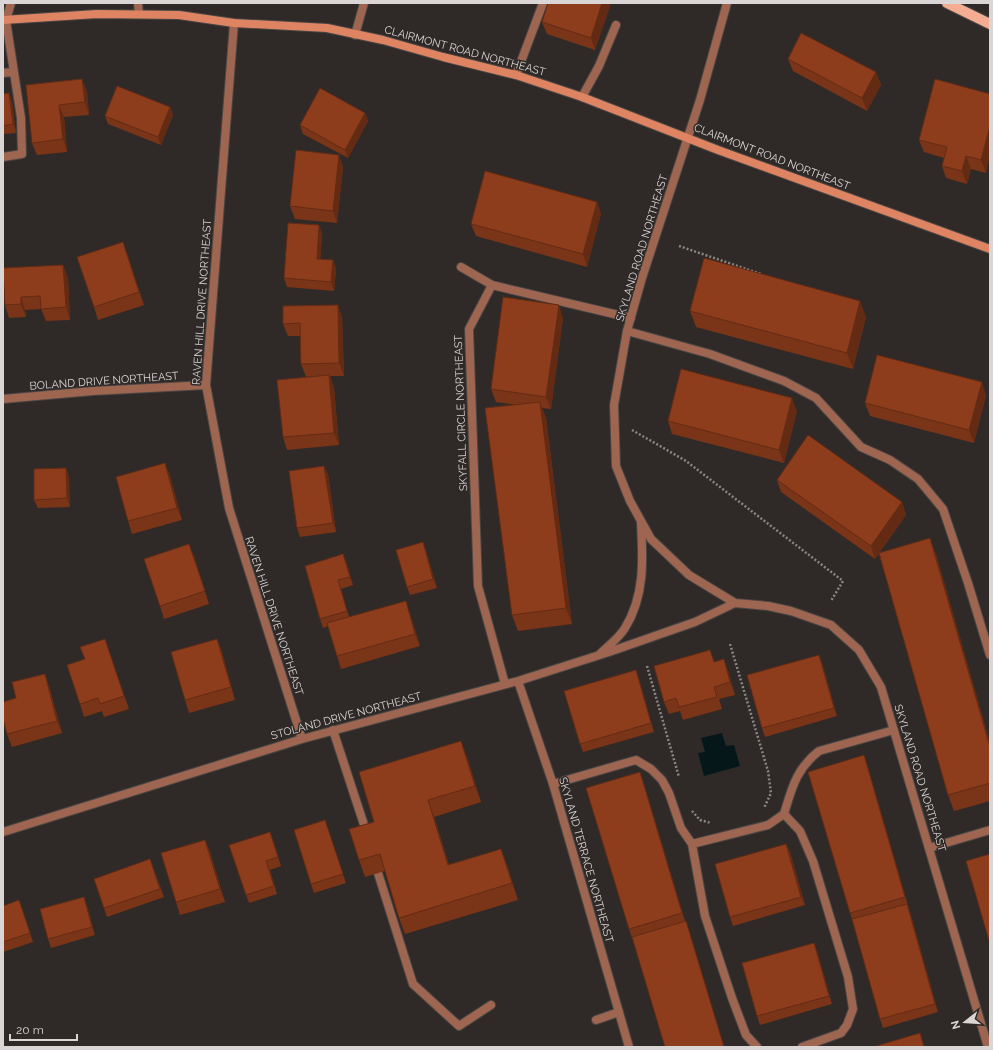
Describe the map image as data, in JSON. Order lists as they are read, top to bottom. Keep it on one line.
{"streets":{"main road":["CLAIRMONT ROAD NORTHEAST"],"street":["SKYLAND ROAD NORTHEAST","RAVEN HILL DRIVE NORTHEAST","BOLAND DRIVE NORTHEAST","SKYFALL CIRCLE NORTHEAST","STOLAND DRIVE NORTHEAST","SKYLAND TERRACE NORTHEAST"]},"crossings":[["CLAIRMONT ROAD NORTHEAST","SKYLAND ROAD NORTHEAST"],["CLAIRMONT ROAD NORTHEAST","RAVEN HILL DRIVE NORTHEAST"],["SKYLAND ROAD NORTHEAST","STOLAND DRIVE NORTHEAST"],["RAVEN HILL DRIVE NORTHEAST","BOLAND DRIVE NORTHEAST"],["RAVEN HILL DRIVE NORTHEAST","STOLAND DRIVE NORTHEAST"],["SKYFALL CIRCLE NORTHEAST","STOLAND DRIVE NORTHEAST"],["STOLAND DRIVE NORTHEAST","SKYLAND TERRACE NORTHEAST"]],"scale_bar":"20 m","north":"left"}
